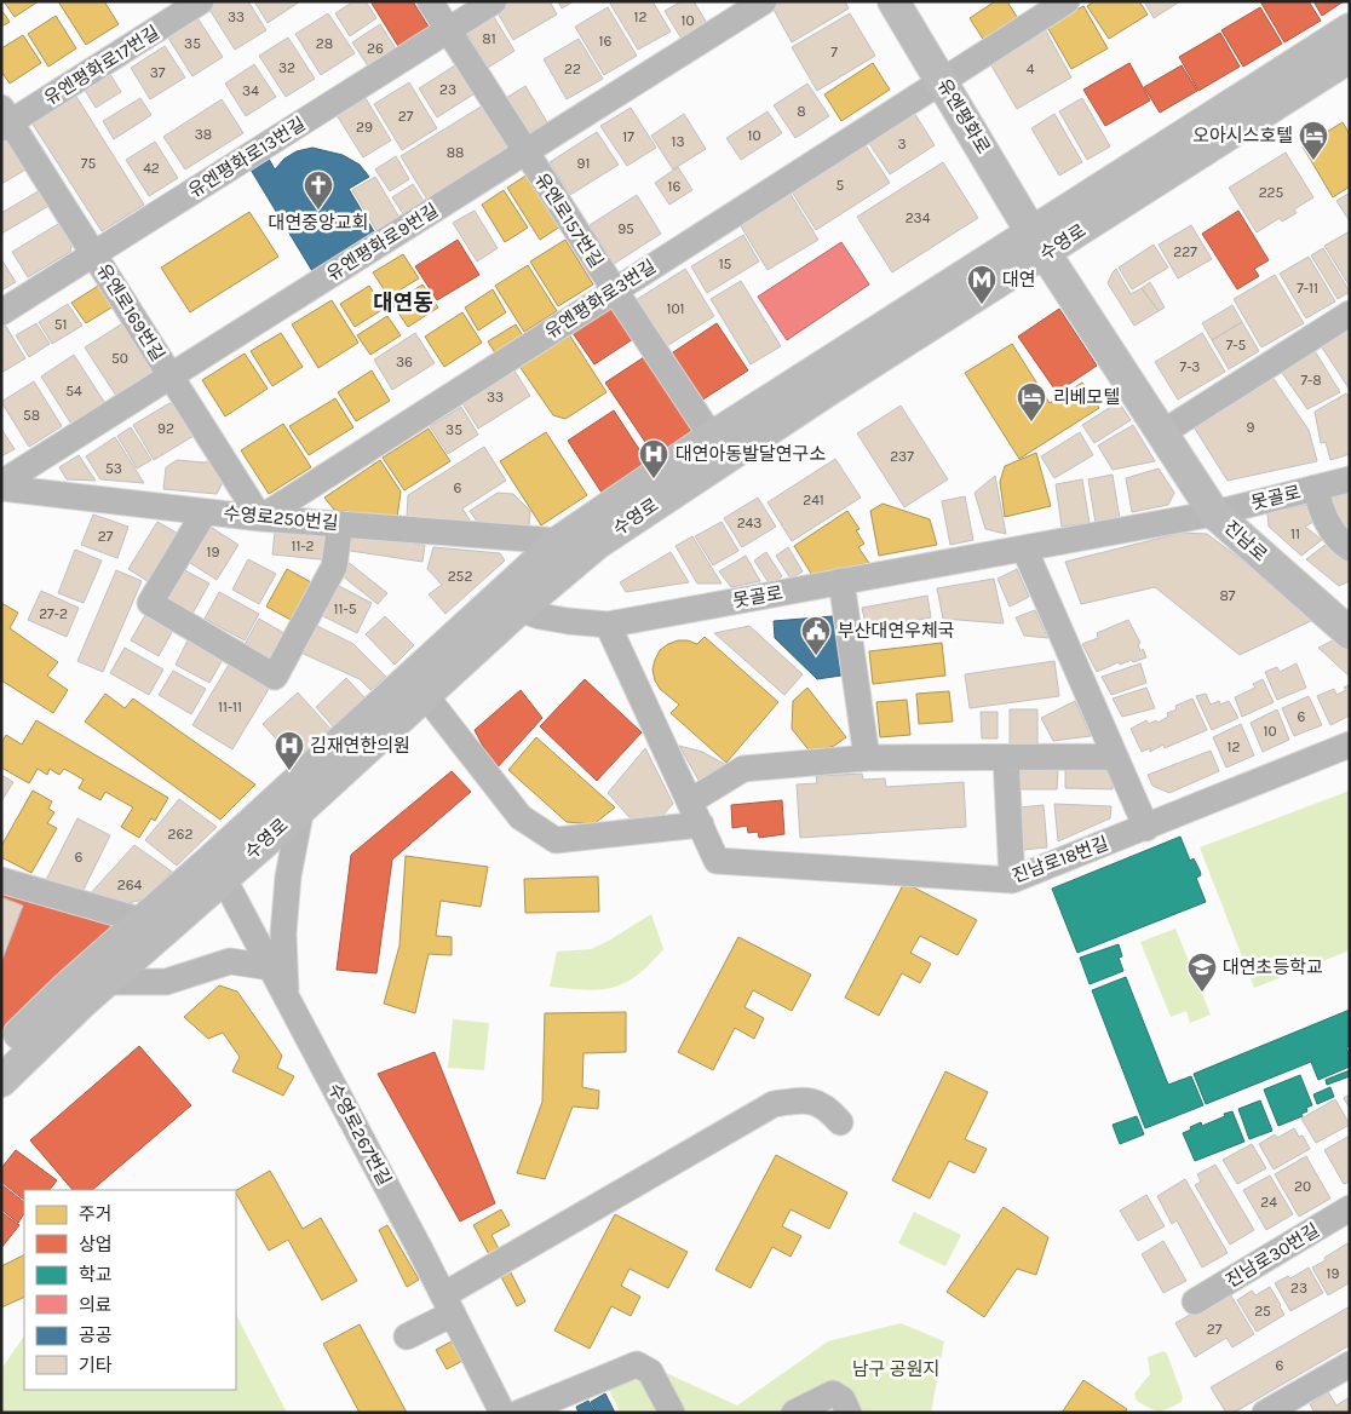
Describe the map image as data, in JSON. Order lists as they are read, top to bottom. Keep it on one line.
{"streets":{"main road":["유엔평화로","수영로","진남로"],"street":["유엔평화로17번길","유엔평화로13번길","유엔로157번길","유엔평화로9번길","유엔평화로3번길","유엔로169번길","못골로","수영로250번길","진남로18번길","수영로267번길","진남로30번길"]},"crossings":[["유엔평화로17번길","유엔로169번길"],["유엔평화로","수영로"],["유엔평화로","유엔평화로3번길"],["유엔평화로","진남로"],["유엔평화로13번길","유엔로157번길"],["유엔평화로13번길","유엔로169번길"],["유엔로157번길","유엔평화로9번길"],["유엔로157번길","수영로"],["유엔로157번길","유엔평화로3번길"],["유엔평화로9번길","유엔로169번길"],["수영로","못골로"],["수영로","수영로250번길"],["수영로","진남로"],["수영로","수영로267번길"],["유엔평화로3번길","유엔로169번길"],["유엔평화로3번길","수영로250번길"],["유엔로169번길","수영로250번길"],["못골로","진남로"]],"districts":["대연동"],"parks":["남구 공원지"],"places":{"hotel":["오아시스호텔","리베모텔"],"church":["대연중앙교회"],"metro station":["대연"],"hospital":["대연아동발달연구소","김재연한의원"],"public building":["부산대연우체국"],"school or university":["대연초등학교"]},"house_numbers":["33","12","10","81","16","35","28","26","7","32","22","4","37","23","34","8","27","29","38","10","17","13","3","88","75","91","42","5","16","225","234","95","227","15","7-11","101","51","7-5","50","36","7-3","7-8","54","33","58","9","92","35","237","53","6","241","243","11","27","11-2","19","252","87","11-5","27-2","11-11","6","10","12","262","6","264","20","24","19","23","25","27","6"],"legend":["주거","상업","학교","의료","공공","기타"]}
